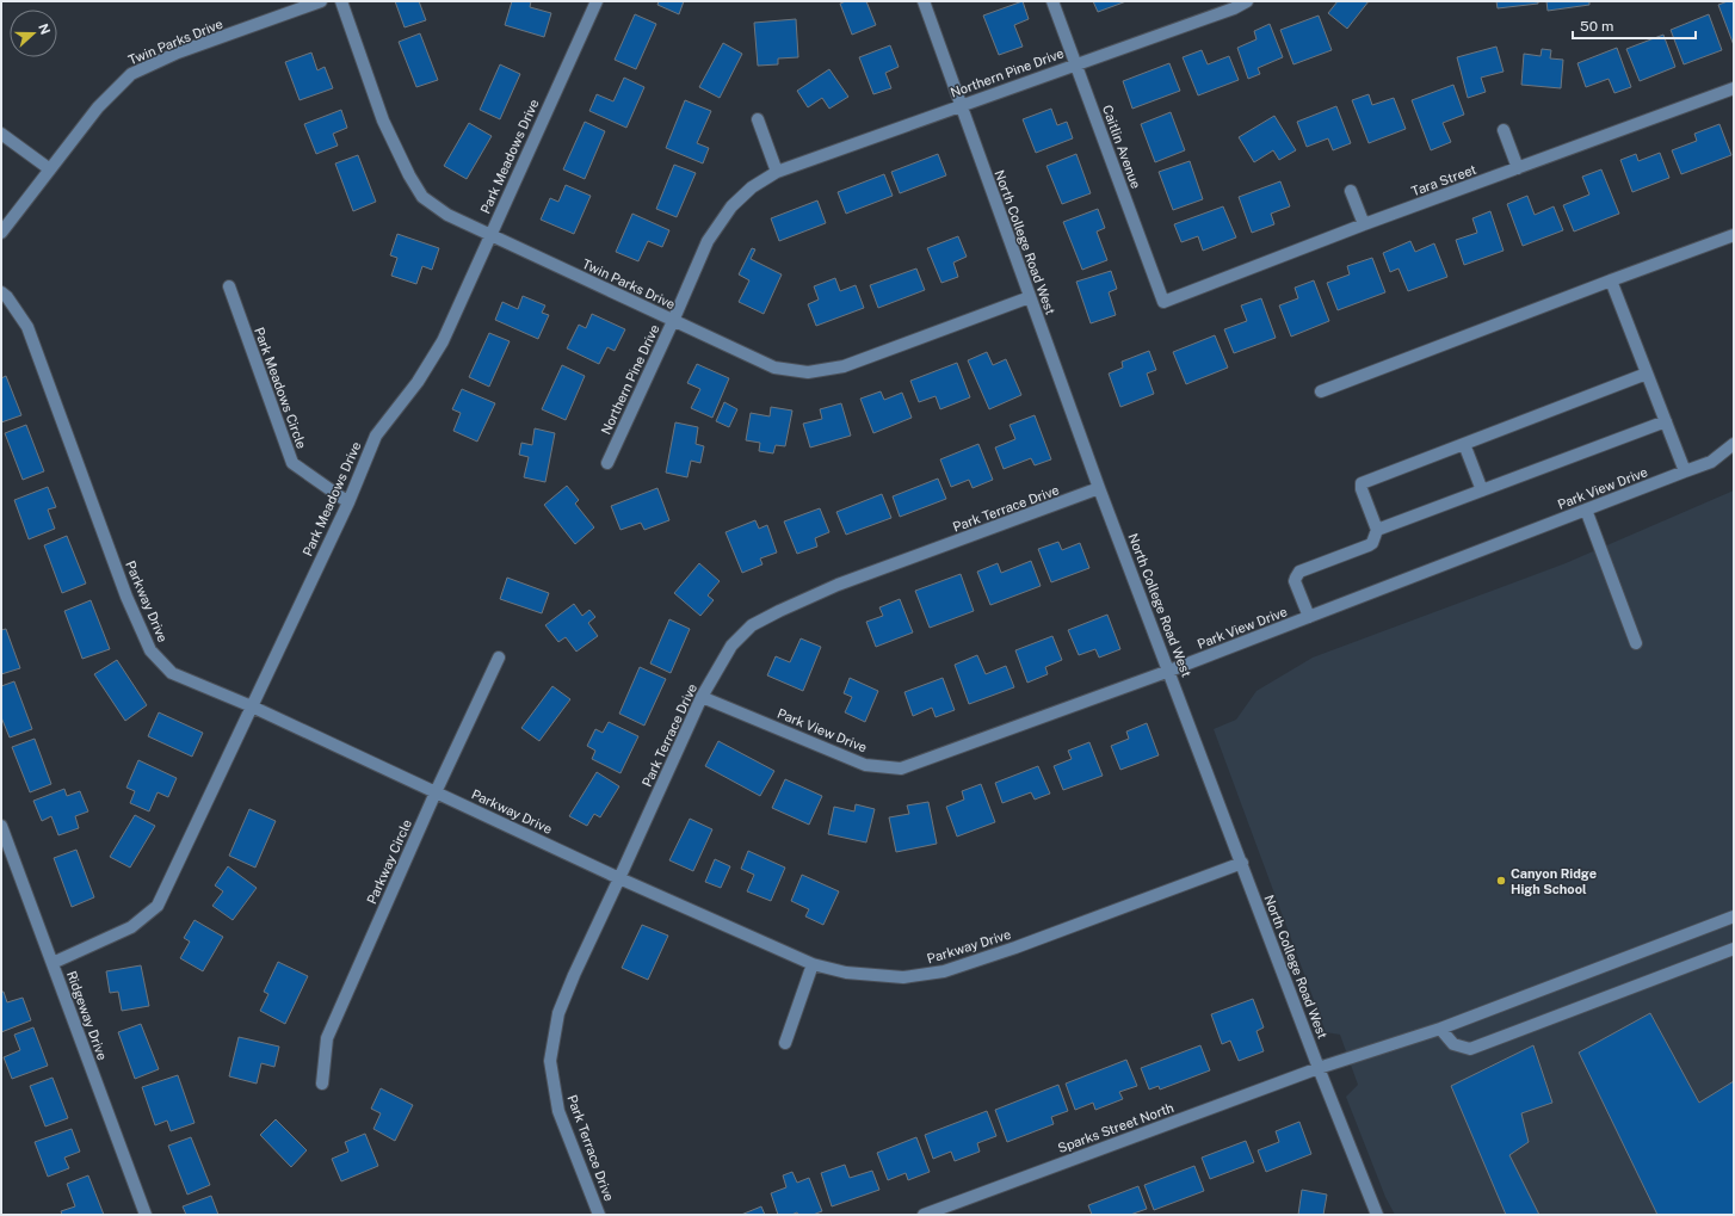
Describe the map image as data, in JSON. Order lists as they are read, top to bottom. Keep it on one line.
{"streets":{"street":["Twin Parks Drive","Northern Pine Drive","Caitlin Avenue","Park Meadows Drive","Tara Street","North College Road West","Park Meadows Circle","Park View Drive","Park Terrace Drive","Parkway Drive","Parkway Circle","Ridgeway Drive","Sparks Street North"]},"crossings":[["Twin Parks Drive","Northern Pine Drive"],["Twin Parks Drive","Park Meadows Drive"],["Twin Parks Drive","North College Road West"],["Northern Pine Drive","Caitlin Avenue"],["Northern Pine Drive","North College Road West"],["Caitlin Avenue","Tara Street"],["Park Meadows Drive","Park Meadows Circle"],["Park Meadows Drive","Parkway Drive"],["Park Meadows Drive","Ridgeway Drive"],["North College Road West","Park View Drive"],["North College Road West","Park Terrace Drive"],["North College Road West","Parkway Drive"],["North College Road West","Sparks Street North"],["Park View Drive","Park Terrace Drive"],["Park Terrace Drive","Parkway Drive"],["Parkway Drive","Parkway Circle"]],"places":["Canyon Ridge High School"],"scale_bar":"50 m","north":"right"}
